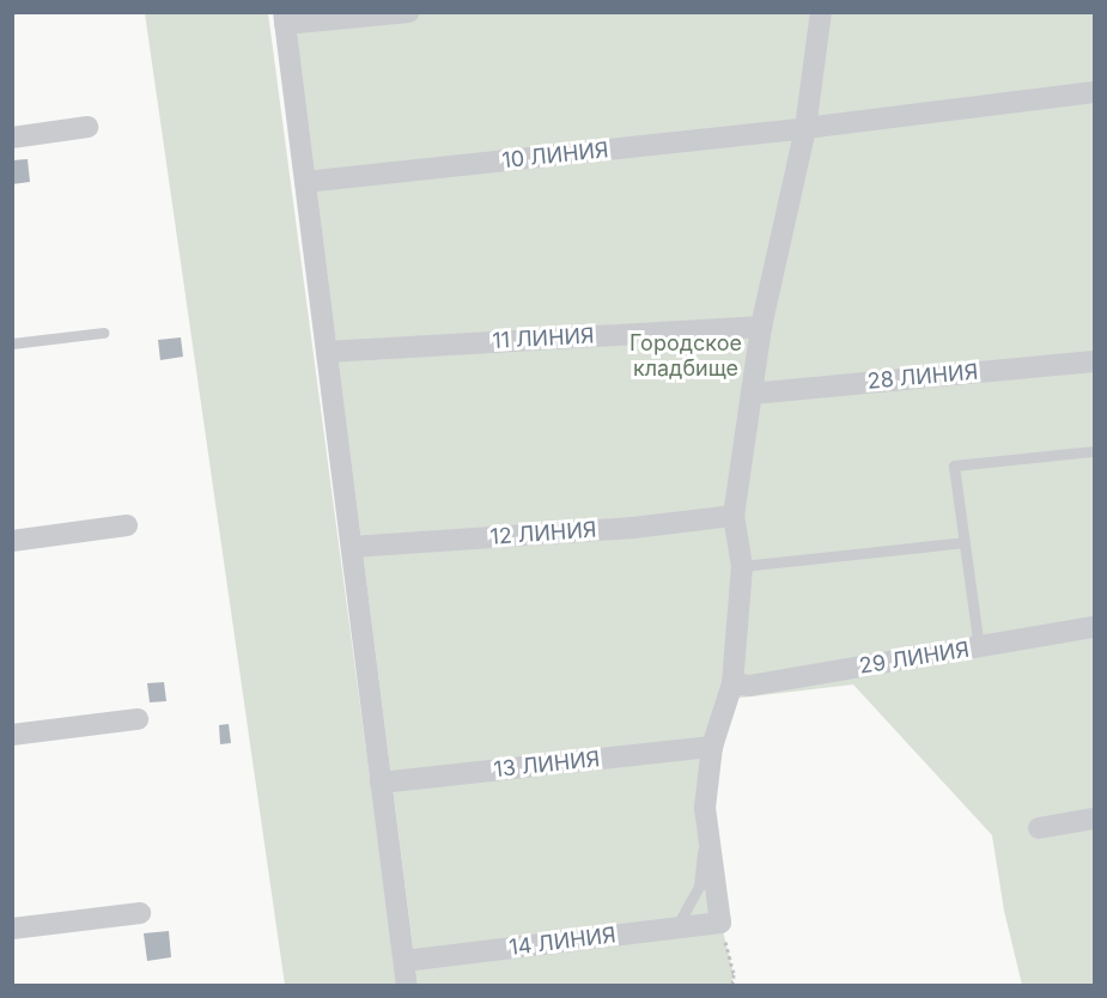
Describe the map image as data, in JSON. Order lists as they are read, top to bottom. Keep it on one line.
{"streets":{"street":["10 ЛИНИЯ","11 ЛИНИЯ","28 ЛИНИЯ","12 ЛИНИЯ","29 ЛИНИЯ","13 ЛИНИЯ","14 ЛИНИЯ"]},"parks":["Городское кладбище"]}
